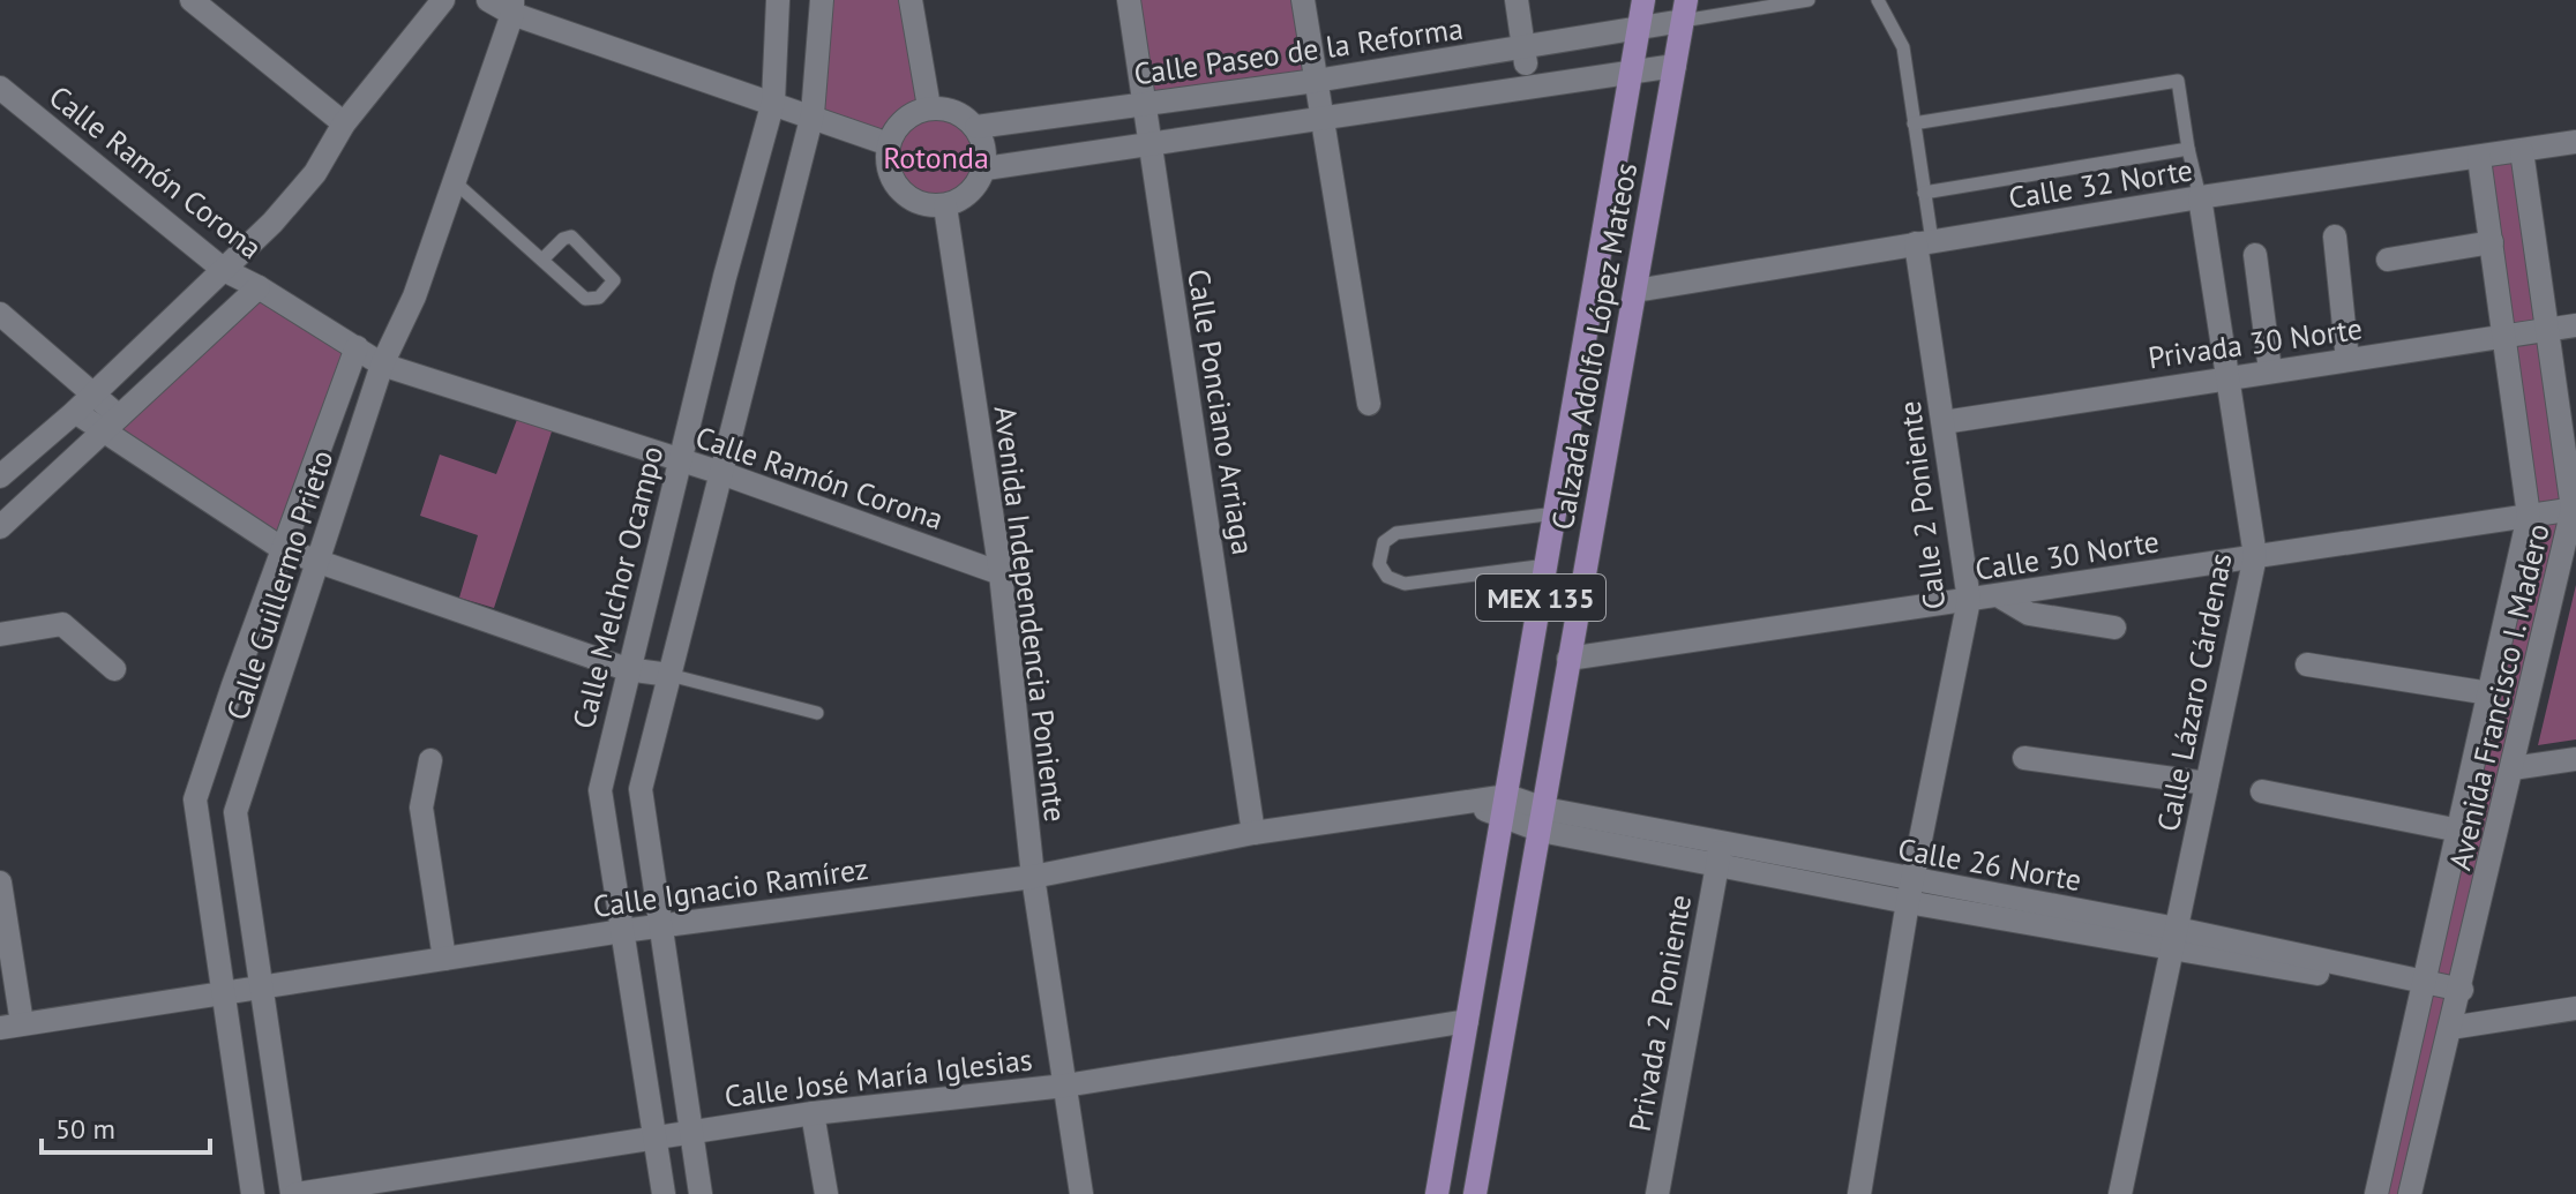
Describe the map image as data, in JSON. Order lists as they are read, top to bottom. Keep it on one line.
{"streets":{"main road":["Calzada Adolfo López Mateos","MEX 135"],"street":["Calle Paseo de la Reforma","Calle Ramón Corona","Calle 32 Norte","Privada 30 Norte","Calle Ponciano Arriaga","Calle 2 Poniente","Calle 30 Norte","Calle Guillermo Prieto","Calle Melchor Ocampo","Avenida Independencia Poniente","Calle Lázaro Cárdenas","Avenida Francisco I. Madero","Calle 26 Norte","Calle Ignacio Ramírez","Privada 2 Poniente","Calle José María Iglesias"]},"crossings":[["Calle Paseo de la Reforma","Calzada Adolfo López Mateos"],["Calle Paseo de la Reforma","Calle Ponciano Arriaga"],["Calle Paseo de la Reforma","Avenida Independencia Poniente"],["Calle Ramón Corona","Calle Guillermo Prieto"],["Calle Ramón Corona","Calle Melchor Ocampo"],["Calle Ramón Corona","Avenida Independencia Poniente"],["Calle 32 Norte","Calzada Adolfo López Mateos"],["Calle 32 Norte","Calle 2 Poniente"],["Calle 32 Norte","Calle Lázaro Cárdenas"],["Calle 32 Norte","Avenida Francisco I. Madero"],["Privada 30 Norte","Calle 2 Poniente"],["Privada 30 Norte","Calle Lázaro Cárdenas"],["Privada 30 Norte","Avenida Francisco I. Madero"],["Calzada Adolfo López Mateos","Calle 30 Norte"],["Calzada Adolfo López Mateos","Calle 26 Norte"],["Calzada Adolfo López Mateos","Calle Ignacio Ramírez"],["Calzada Adolfo López Mateos","Calle José María Iglesias"],["Calle Ponciano Arriaga","Calle Ignacio Ramírez"],["Calle 2 Poniente","Calle 30 Norte"],["Calle 2 Poniente","Calle 26 Norte"],["Calle 30 Norte","Calle Lázaro Cárdenas"],["Calle 30 Norte","Avenida Francisco I. Madero"],["Calle Guillermo Prieto","Calle Ignacio Ramírez"],["Calle Guillermo Prieto","Calle José María Iglesias"],["Calle Melchor Ocampo","Calle Ignacio Ramírez"],["Calle Melchor Ocampo","Calle José María Iglesias"],["Avenida Independencia Poniente","Calle Ignacio Ramírez"],["Avenida Independencia Poniente","Calle José María Iglesias"],["Calle Lázaro Cárdenas","Calle 26 Norte"],["Avenida Francisco I. Madero","Calle 26 Norte"],["Calle 26 Norte","Calle Ignacio Ramírez"],["Calle 26 Norte","Privada 2 Poniente"]],"parks":["Rotonda"],"scale_bar":"50 m"}
